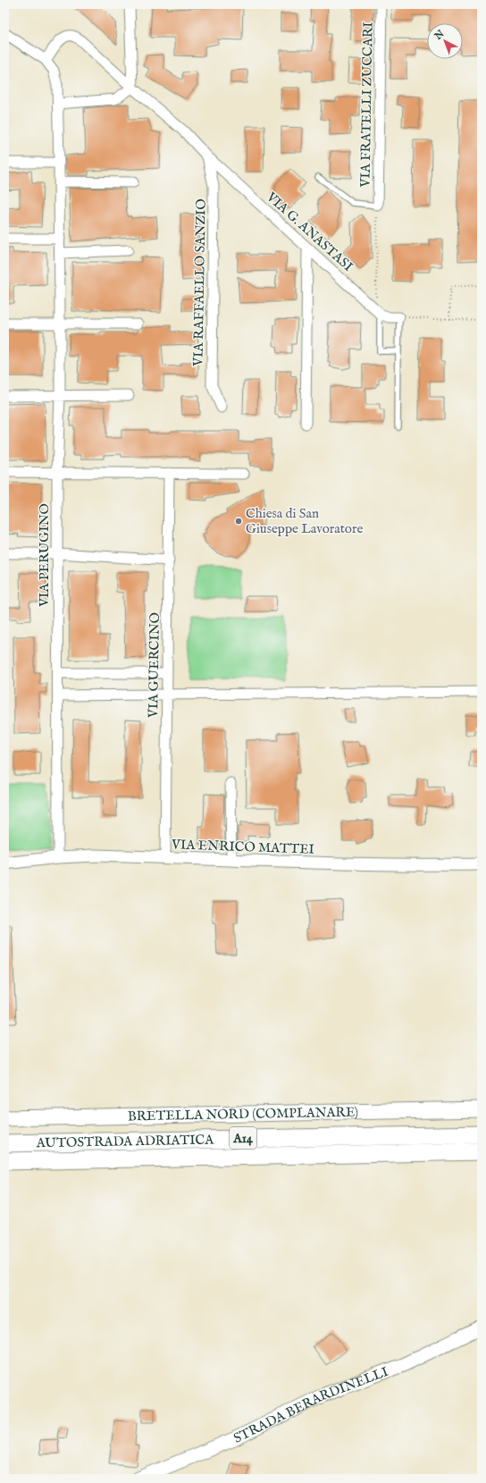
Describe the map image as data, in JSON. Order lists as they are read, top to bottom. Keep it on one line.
{"streets":{"highway":["A14","AUTOSTRADA ADRIATICA"],"main road":["BRETELLA NORD (COMPLANARE)","STRADA BERARDINELLI"],"street":["VIA FRATELLI ZUCCARI","VIA G. ANASTASI","VIA RAFFAELLO SANZIO","VIA PERUGINO","VIA GUERCINO","VIA ENRICO MATTEI"]},"crossings":[["VIA G. ANASTASI","VIA RAFFAELLO SANZIO"],["VIA G. ANASTASI","VIA PERUGINO"],["VIA PERUGINO","VIA ENRICO MATTEI"],["VIA GUERCINO","VIA ENRICO MATTEI"]],"places":["Chiesa di San Giuseppe Lavoratore"],"north":"top left"}
